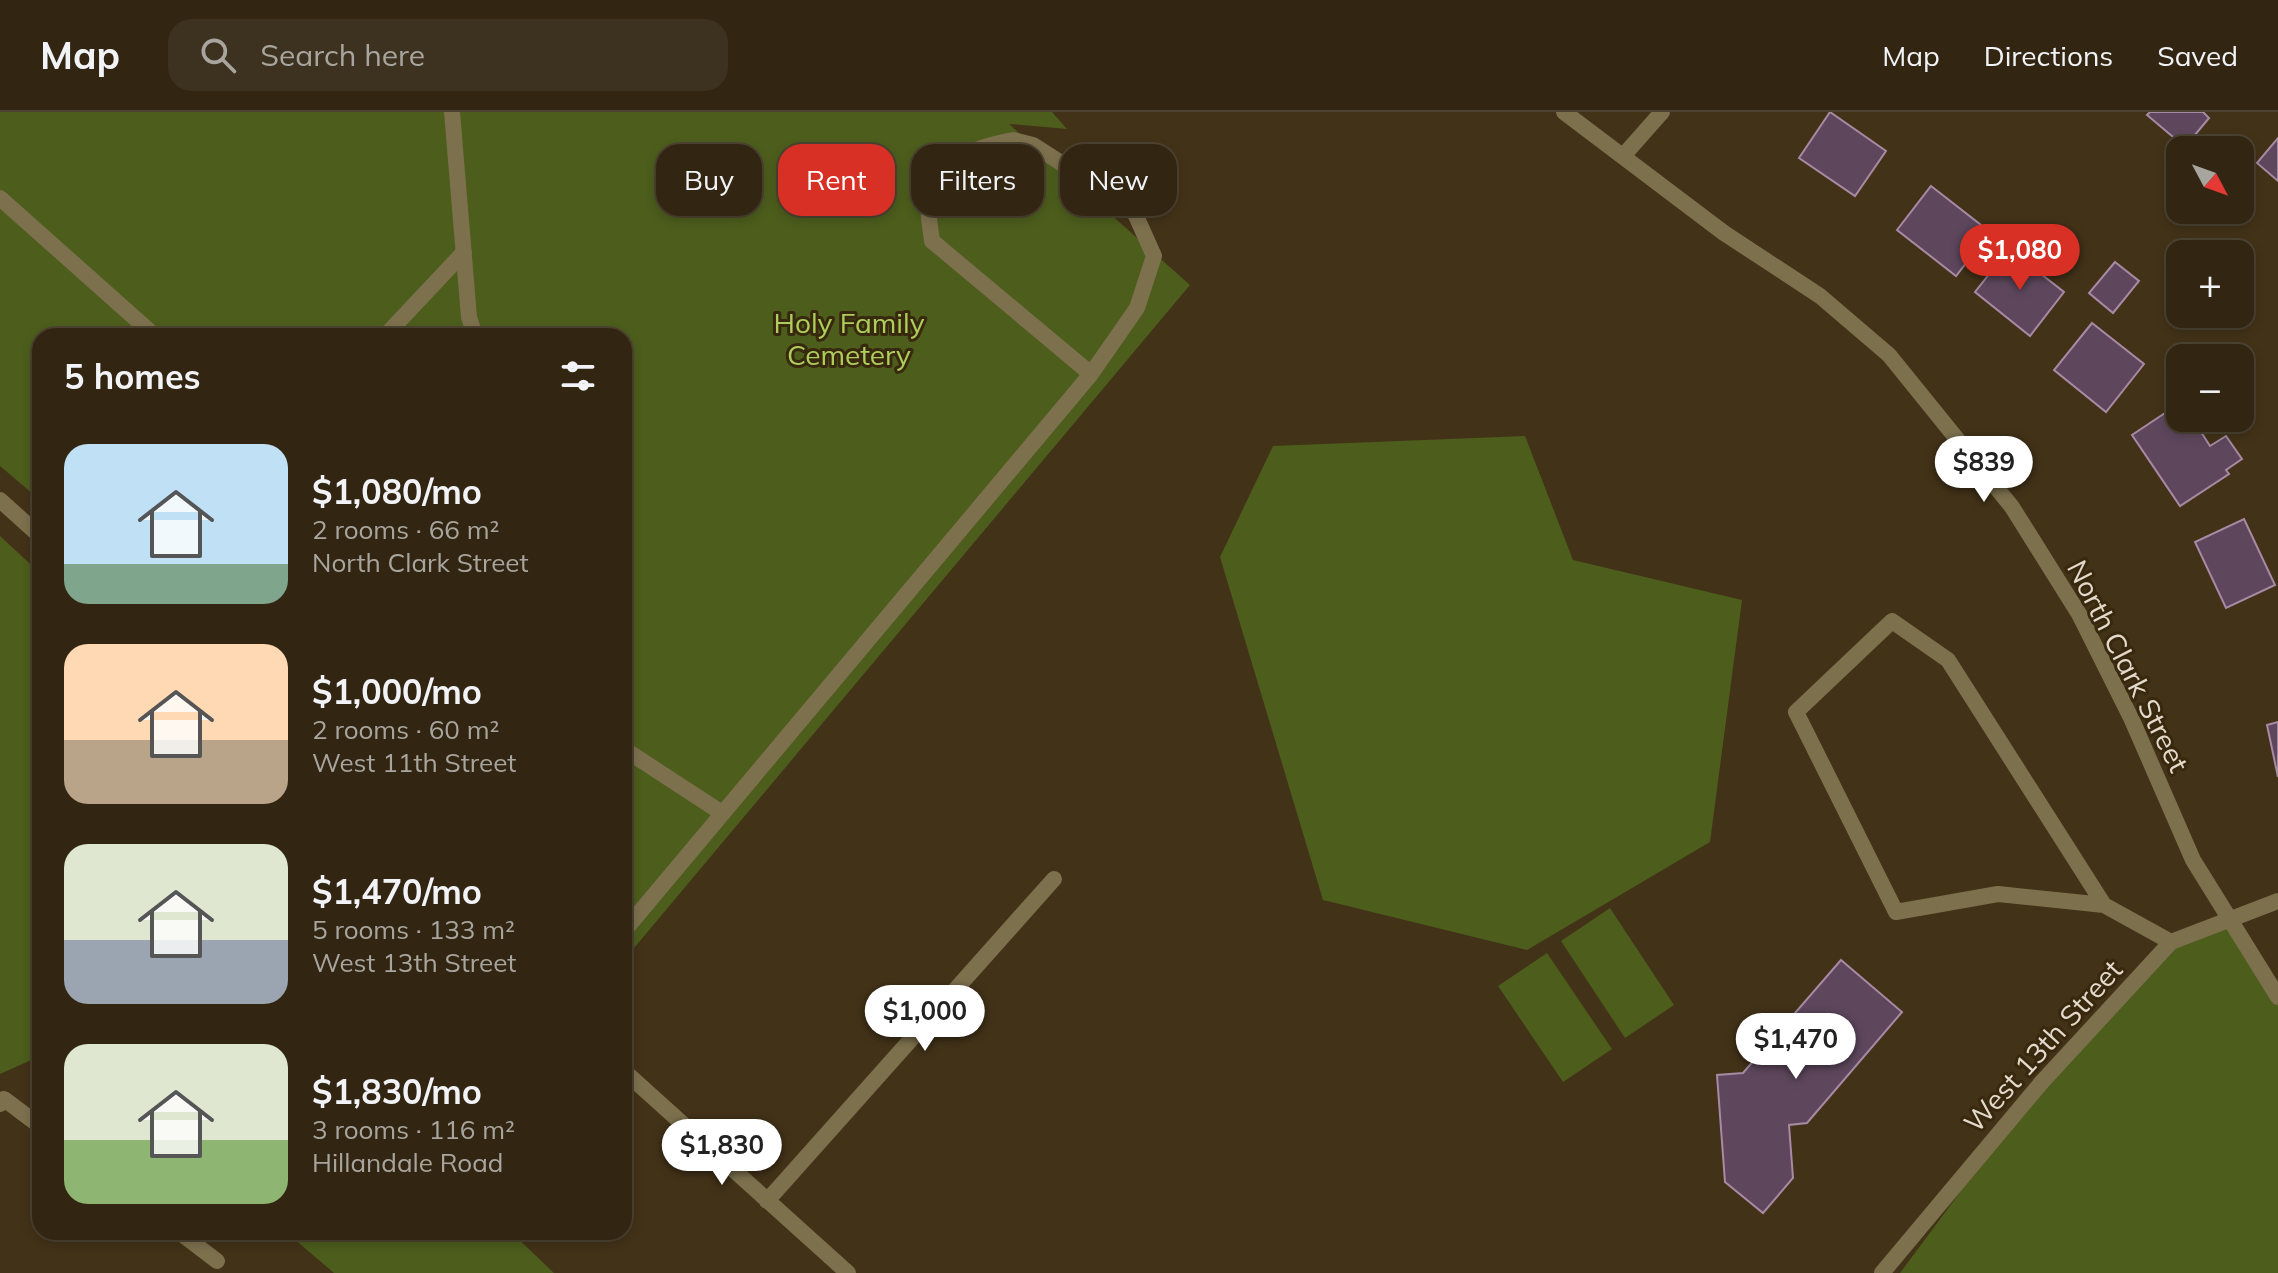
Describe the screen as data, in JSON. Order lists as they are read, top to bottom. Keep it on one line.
{"streets":{"street":["North Clark Street","West 13th Street"]},"crossings":[["North Clark Street","West 13th Street"]],"parks":["Holy Family Cemetery"],"north":"bottom right","page":{"header":"Map","search":"Search here","nav":["Map","Directions","Saved"],"map_buttons":["+","−"],"chip":["Buy","Rent","Filters","New"],"price":["$1,080","$839","$1,000","$1,470","$1,830"],"heading":"5 homes","list":[{"name":"$1,080/mo","note":"2 rooms · 66 m² · North Clark Street"},{"name":"$1,000/mo","note":"2 rooms · 60 m² · West 11th Street"},{"name":"$1,470/mo","note":"5 rooms · 133 m² · West 13th Street"},{"name":"$1,830/mo","note":"3 rooms · 116 m² · Hillandale Road"}]}}
